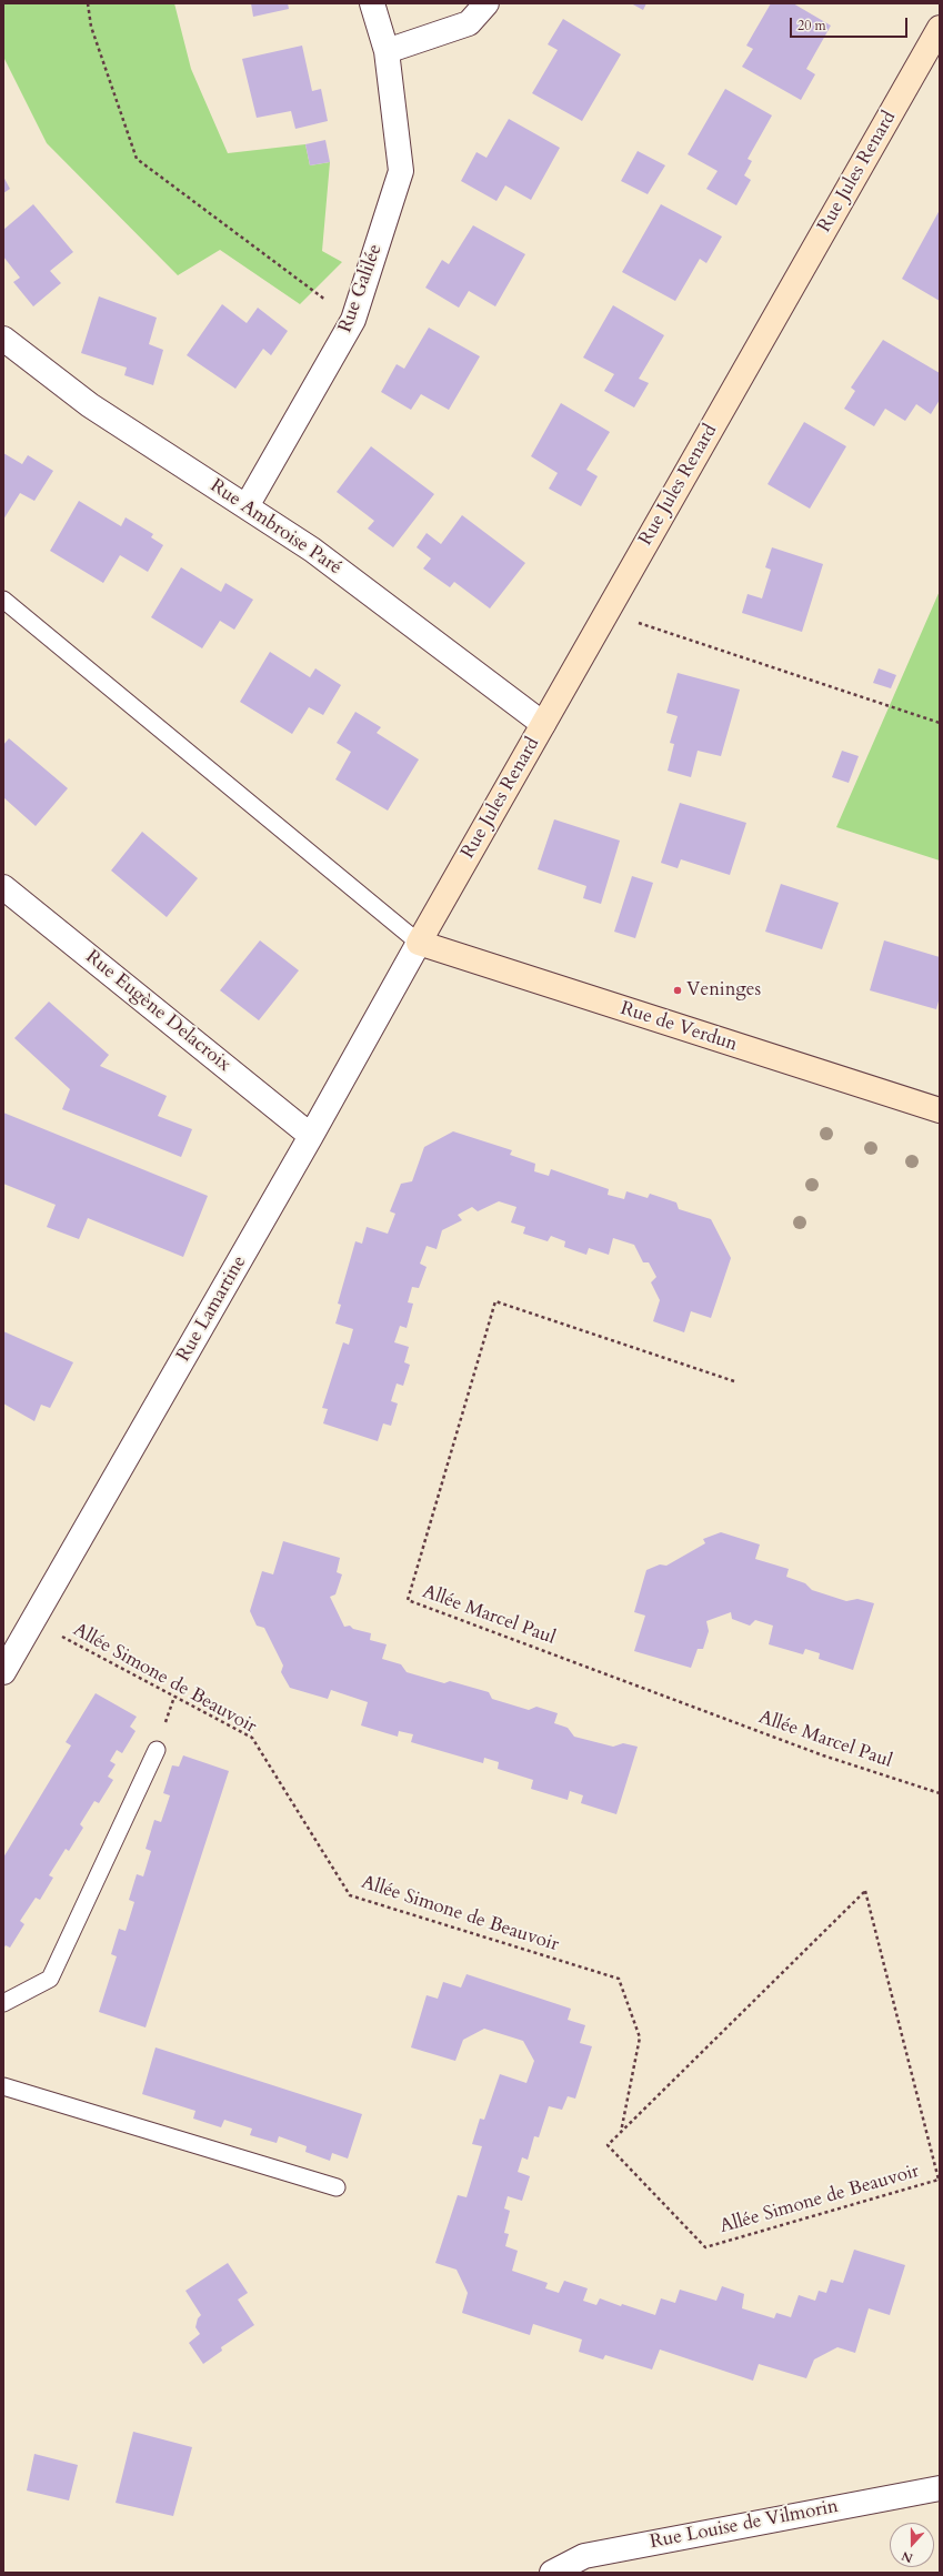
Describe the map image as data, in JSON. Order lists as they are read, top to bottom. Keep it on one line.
{"streets":{"street":["Rue Jules Renard","Rue Galilée","Rue Ambroise Paré","Rue Eugène Delacroix","Rue de Verdun","Rue Lamartine","Rue Louise de Vilmorin"],"path":["Allée Marcel Paul","Allée Simone de Beauvoir"]},"crossings":[["Rue Jules Renard","Rue Ambroise Paré"],["Rue Jules Renard","Rue de Verdun"],["Rue Jules Renard","Rue Lamartine"],["Rue Galilée","Rue Ambroise Paré"],["Rue Eugène Delacroix","Rue Lamartine"],["Rue de Verdun","Rue Lamartine"],["Rue Lamartine","Allée Simone de Beauvoir"]],"places":["Veninges"],"scale_bar":"20 m","north":"bottom"}
